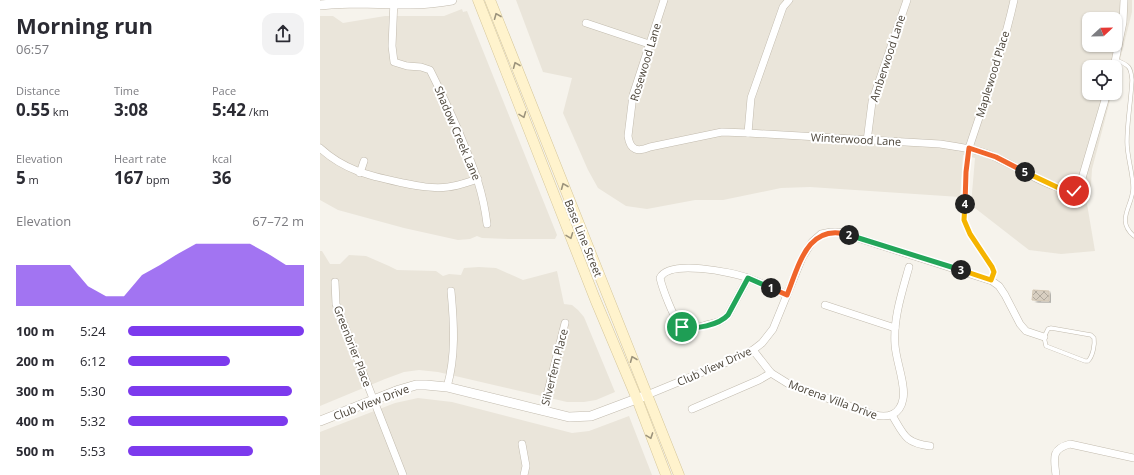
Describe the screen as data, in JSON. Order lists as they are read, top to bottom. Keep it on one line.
{"streets":{"main road":["Base Line Street"],"street":["Amberwood Lane","Rosewood Lane","Maplewood Place","Shadow Creek Lane","Winterwood Lane","Greenbrier Place","Club View Drive","Silverfern Place","Morena Villa Drive"]},"crossings":[["Amberwood Lane","Winterwood Lane"],["Rosewood Lane","Winterwood Lane"],["Maplewood Place","Winterwood Lane"],["Base Line Street","Club View Drive"],["Greenbrier Place","Club View Drive"],["Club View Drive","Silverfern Place"],["Club View Drive","Morena Villa Drive"]],"north":"right","page":{"heading":["Morning run","06:57"],"stats":[["Distance","0.55 km"],["Time","3:08"],["Pace","5:42 /km"],["Elevation","5 m"],["Heart rate","167 bpm"],["kcal","36"]],"pins":["5","4","2","3","1"],"chart":["Elevation","67–72 m"],"list":[{"name":"100 m","note":"5:24"},{"name":"200 m","note":"6:12"},{"name":"300 m","note":"5:30"},{"name":"400 m","note":"5:32"},{"name":"500 m","note":"5:53"}]}}
